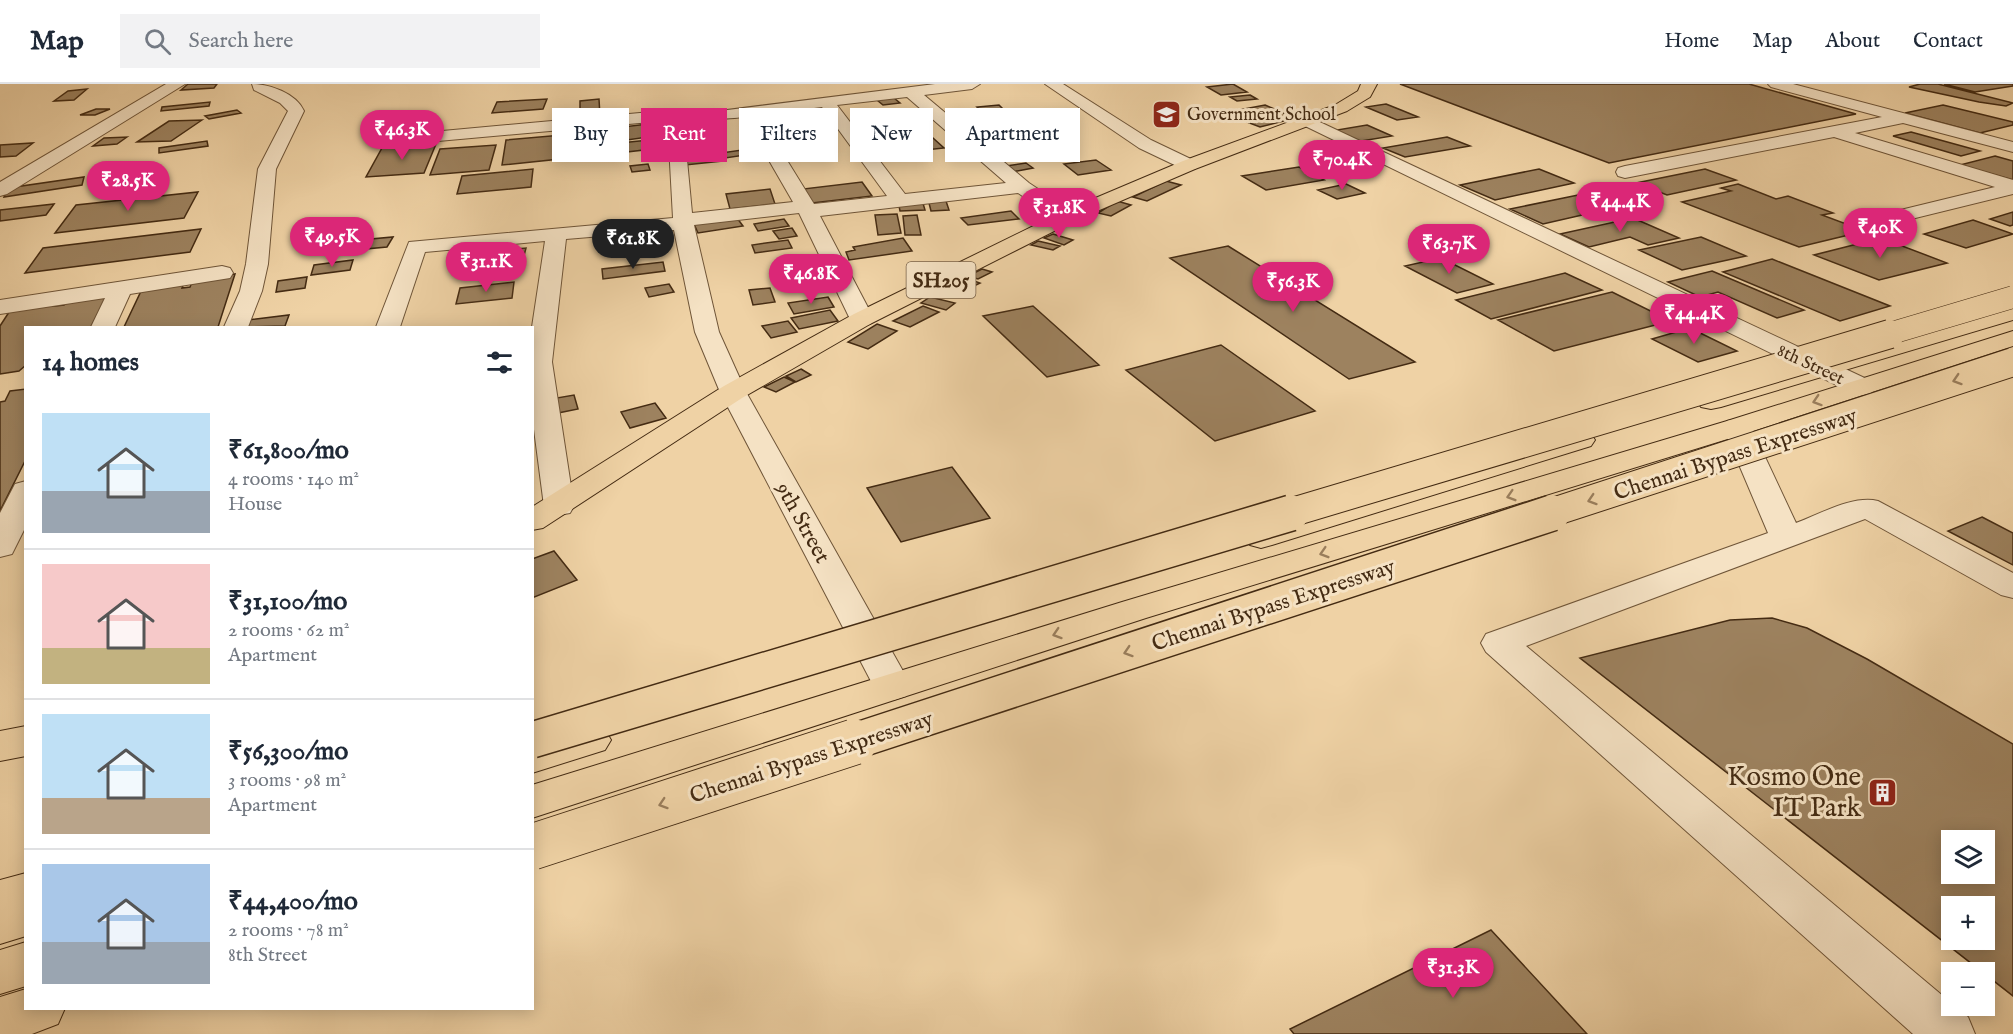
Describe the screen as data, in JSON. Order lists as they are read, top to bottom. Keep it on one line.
{"streets":{"main road":["SH205","Chennai Bypass Expressway"],"street":["8th Street","9th Street"]},"crossings":[["SH205","8th Street"],["SH205","9th Street"]],"places":{"school or university":["Government School"],"building":["Kosmo One IT Park"]},"page":{"header":"Map","search":"Search here","nav":["Home","Map","About","Contact"],"chip":["Buy","Rent","Filters","New","Apartment"],"price":["₹46.3K","₹70.4K","₹28.5K","₹44.4K","₹31.8K","₹40K","₹49.5K","₹61.8K","₹63.7K","₹31.1K","₹46.8K","₹56.3K","₹44.4K","₹31.3K"],"heading":"14 homes","list":[{"name":"₹61,800/mo","note":"4 rooms · 140 m² · House"},{"name":"₹31,100/mo","note":"2 rooms · 62 m² · Apartment"},{"name":"₹56,300/mo","note":"3 rooms · 98 m² · Apartment"},{"name":"₹44,400/mo","note":"2 rooms · 78 m² · 8th Street"}],"map_buttons":["+","−"]}}
